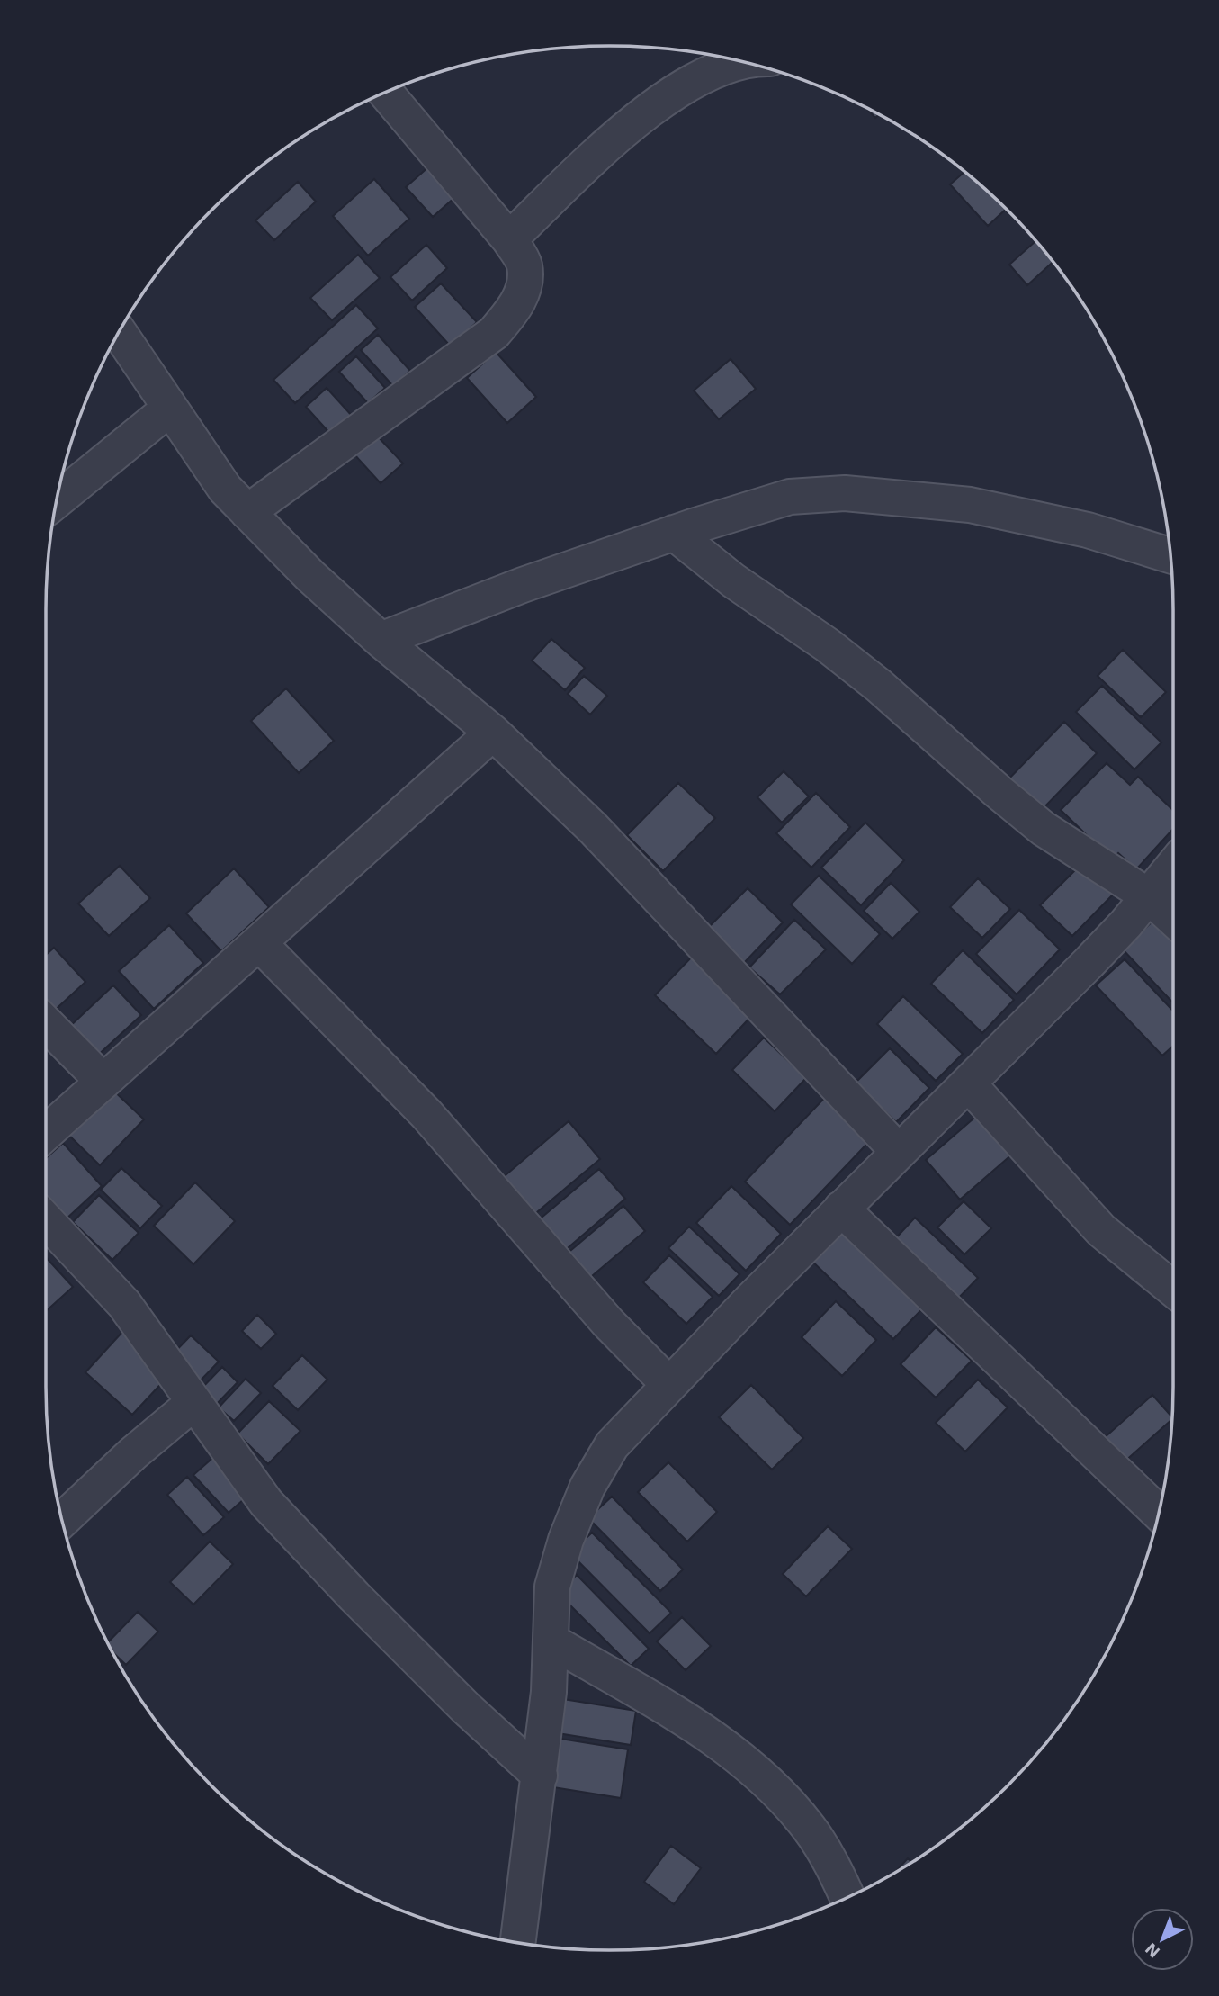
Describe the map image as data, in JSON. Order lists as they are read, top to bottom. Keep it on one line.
{"north":"bottom left"}
